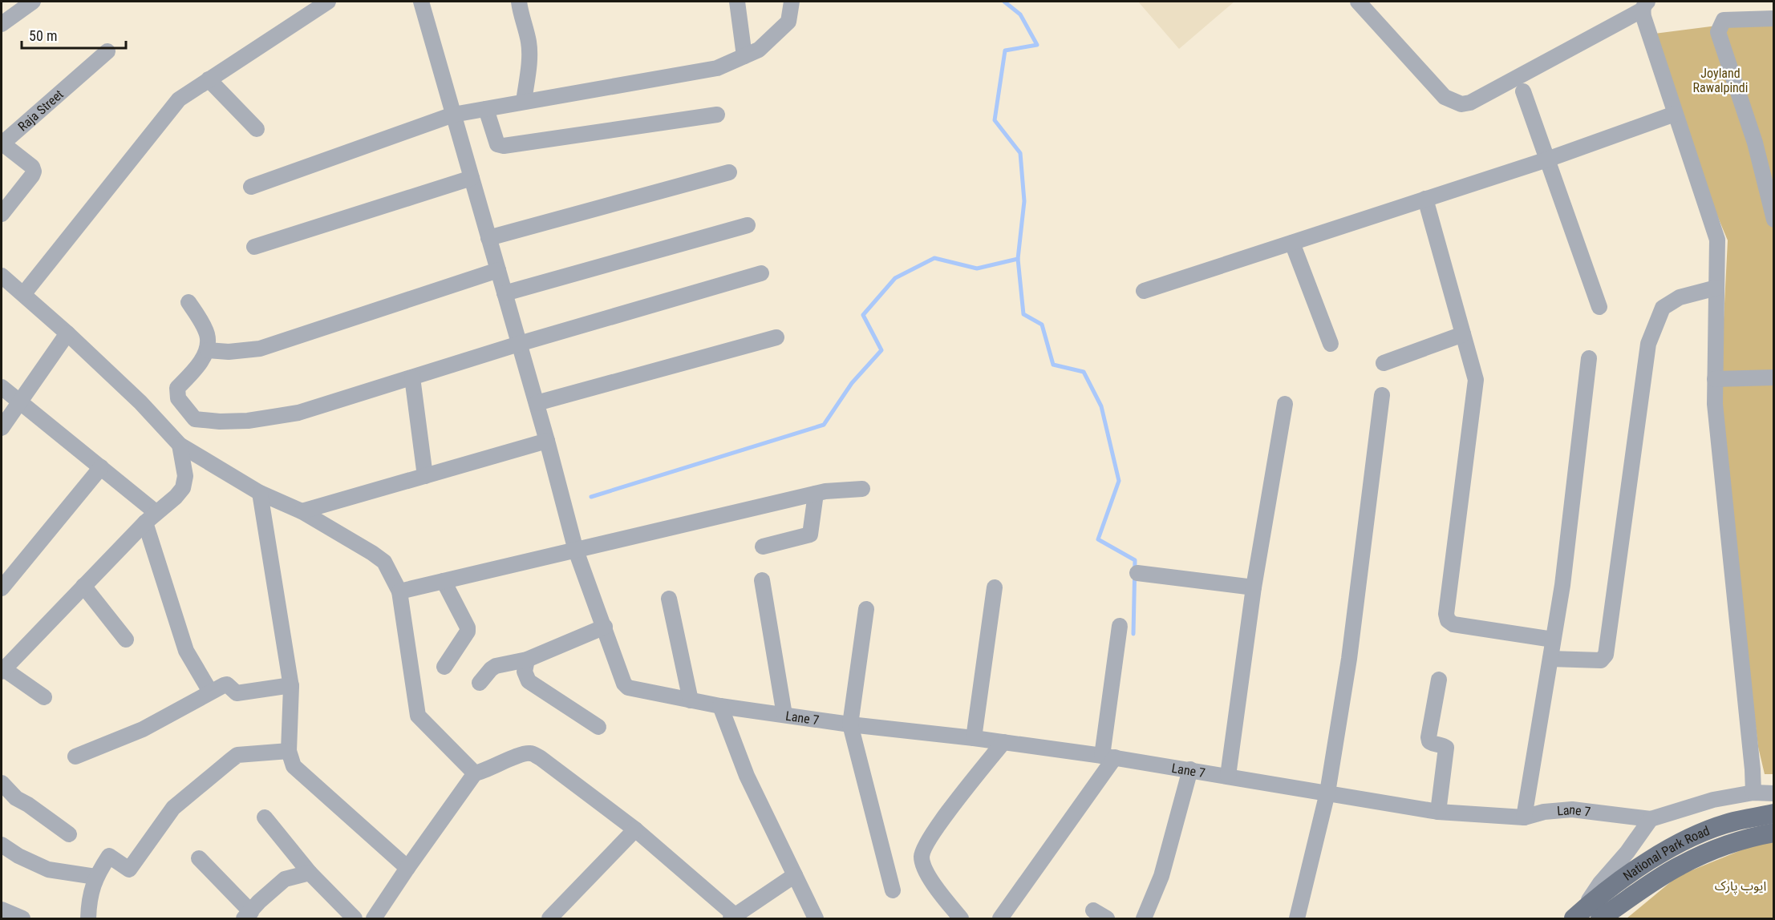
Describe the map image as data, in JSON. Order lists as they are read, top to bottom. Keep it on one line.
{"streets":{"main road":["National Park Road"],"street":["Raja Street","Lane 7"]},"parks":["Joyland Rawalpindi","ایوب پارک"],"scale_bar":"50 m"}
